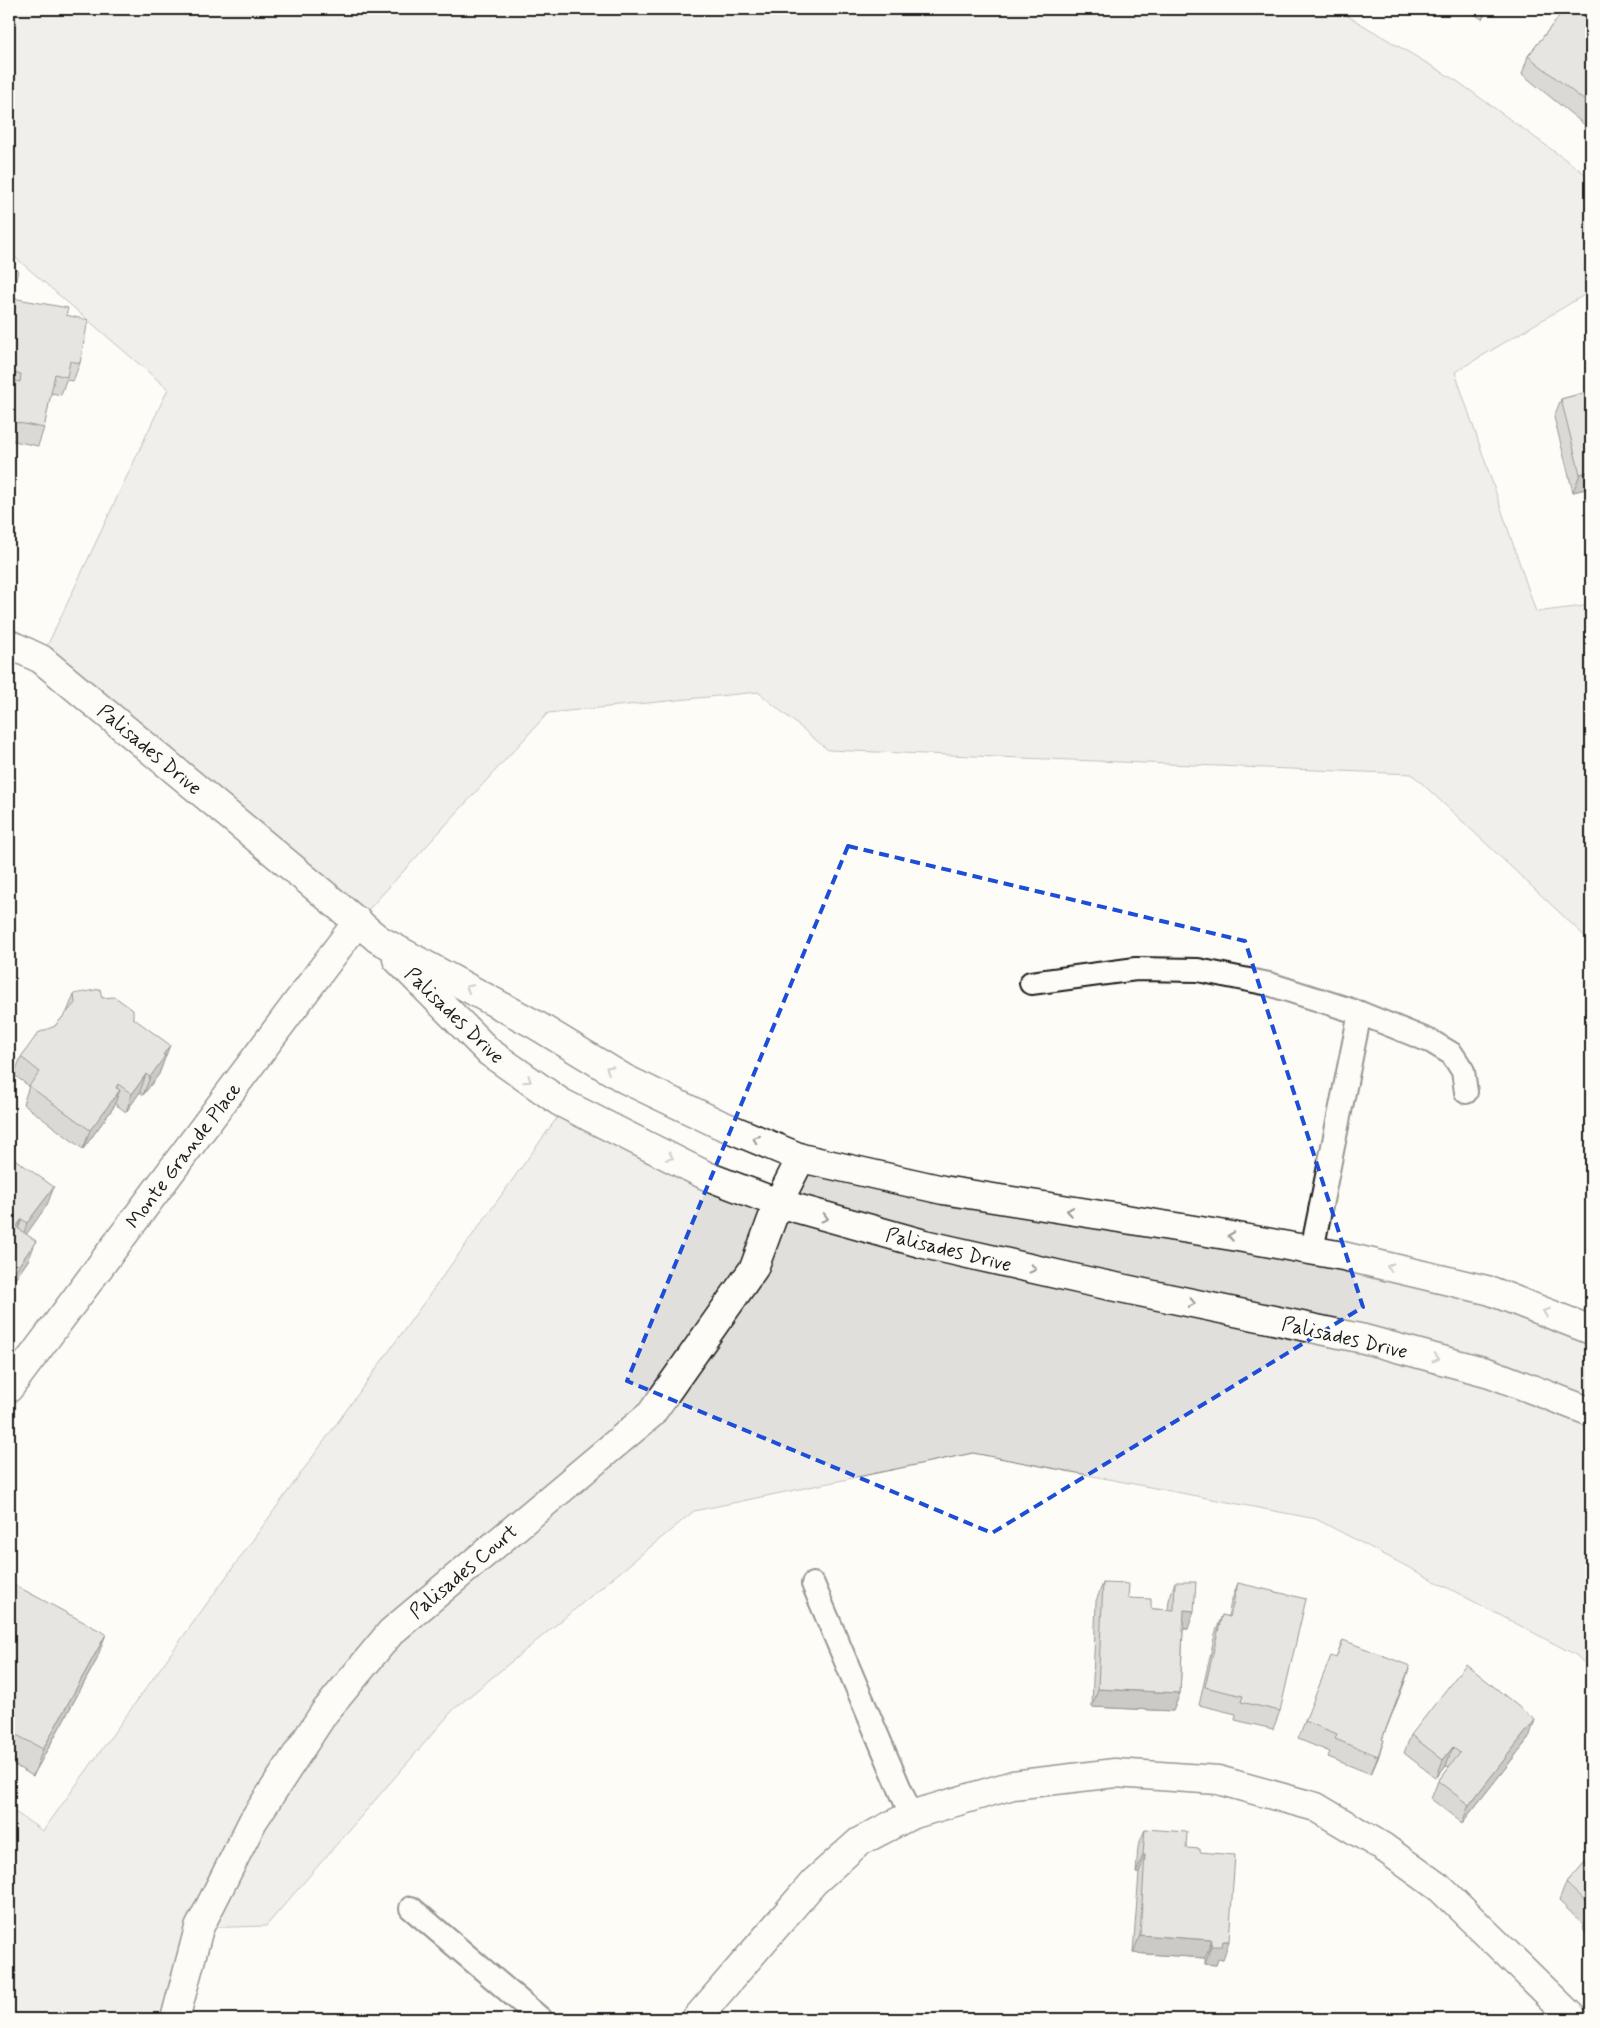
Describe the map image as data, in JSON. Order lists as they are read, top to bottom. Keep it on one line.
{"streets":{"street":["Palisades Drive","Monte Grande Place","Palisades Court"]},"crossings":[["Palisades Drive","Monte Grande Place"],["Palisades Drive","Palisades Court"]]}
